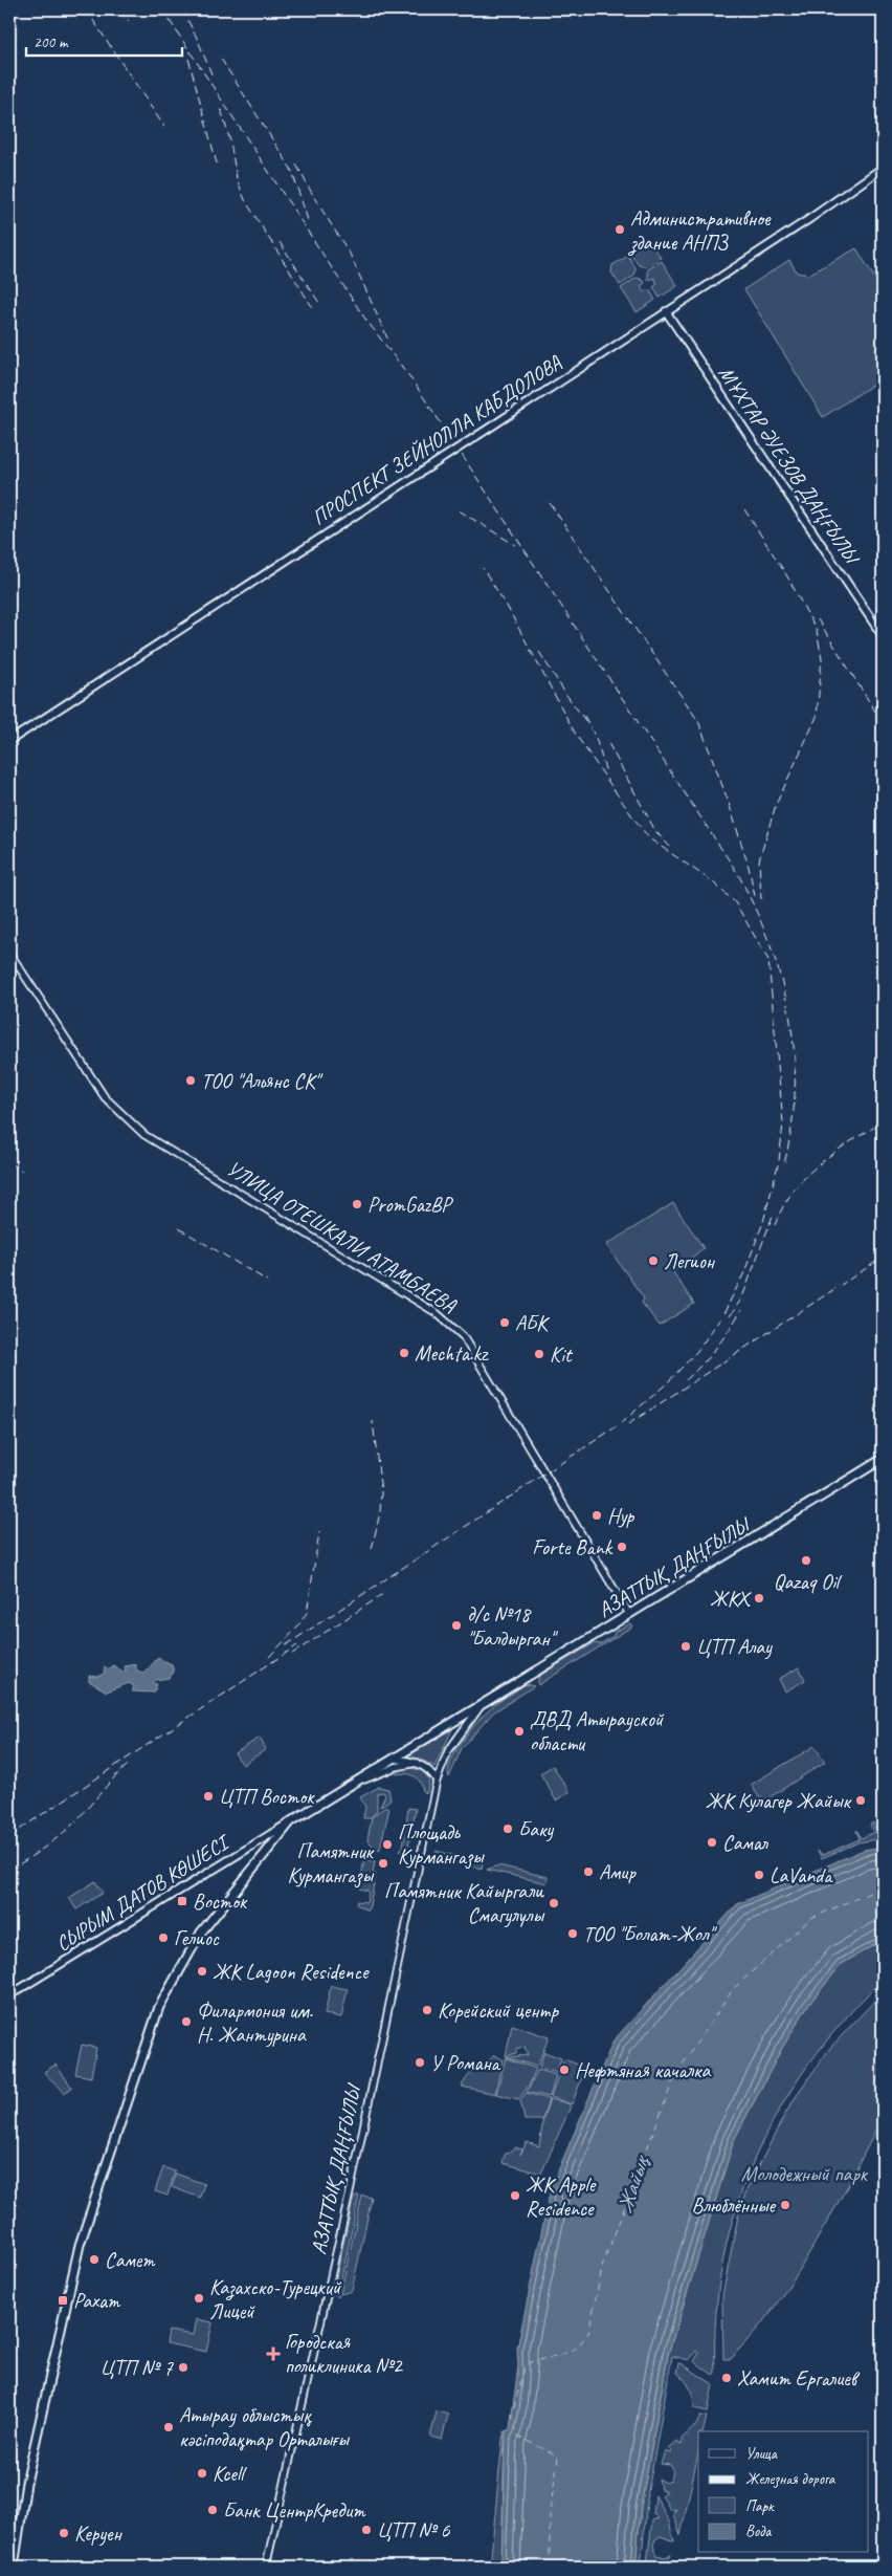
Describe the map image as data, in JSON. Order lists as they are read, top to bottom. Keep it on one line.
{"streets":{"main road":["ПРОСПЕКТ ЗЕЙНОЛЛА КАБДОЛОВА","МҰХТАР ӘУЕЗОВ ДАҢҒЫЛЫ","АЗАТТЫҚ ДАҢҒЫЛЫ","СЫРЫМ ДАТОВ КӨШЕСІ"],"street":["УЛИЦА ОТЕШКАЛИ АТАМБАЕВА"]},"crossings":[["ПРОСПЕКТ ЗЕЙНОЛЛА КАБДОЛОВА","МҰХТАР ӘУЕЗОВ ДАҢҒЫЛЫ"],["УЛИЦА ОТЕШКАЛИ АТАМБАЕВА","АЗАТТЫҚ ДАҢҒЫЛЫ"],["АЗАТТЫҚ ДАҢҒЫЛЫ","СЫРЫМ ДАТОВ КӨШЕСІ"]],"water":["Жайық"],"parks":["Молодежный парк"],"places":{"other":["Административное здание АНПЗ","ТОО \"Альянс СК\"","PromGazBP","Легион","АБК","Mechta.kz","Kit","Нур","Forte Bank","Qazaq Oil","ЖКХ","д/с №18 \"Балдырган\"","ЦТП Алау","ДВД Атырауской области","ЦТП Восток","ЖК Кулагер Жайык","Баку","Самал","Площадь Курмангазы","Памятник Курмангазы","Амир","LaVanda","Памятник Кайыргали Смагулулы","ТОО \"Болат-Жол\"","Гелиос","ЖК Lagoon Residence","Корейский центр","Филармония им. Н. Жантурина","У Романа","Нефтяная качалка","ЖК Apple Residence","Влюблённые","Самет","Казахско-Турецкий Лицей","ЦТП № 7","Хамит Ергалиев","Атырау облыстық кәсіподақтар Орталығы","Kcell","Банк ЦентрКредит","ЦТП № 6","Керуен"],"transit":["Восток","Рахат"],"health":["Городская поликлиника №2"]},"legend":["Улица","Железная дорога","Парк","Вода"],"scale_bar":"200 m"}
